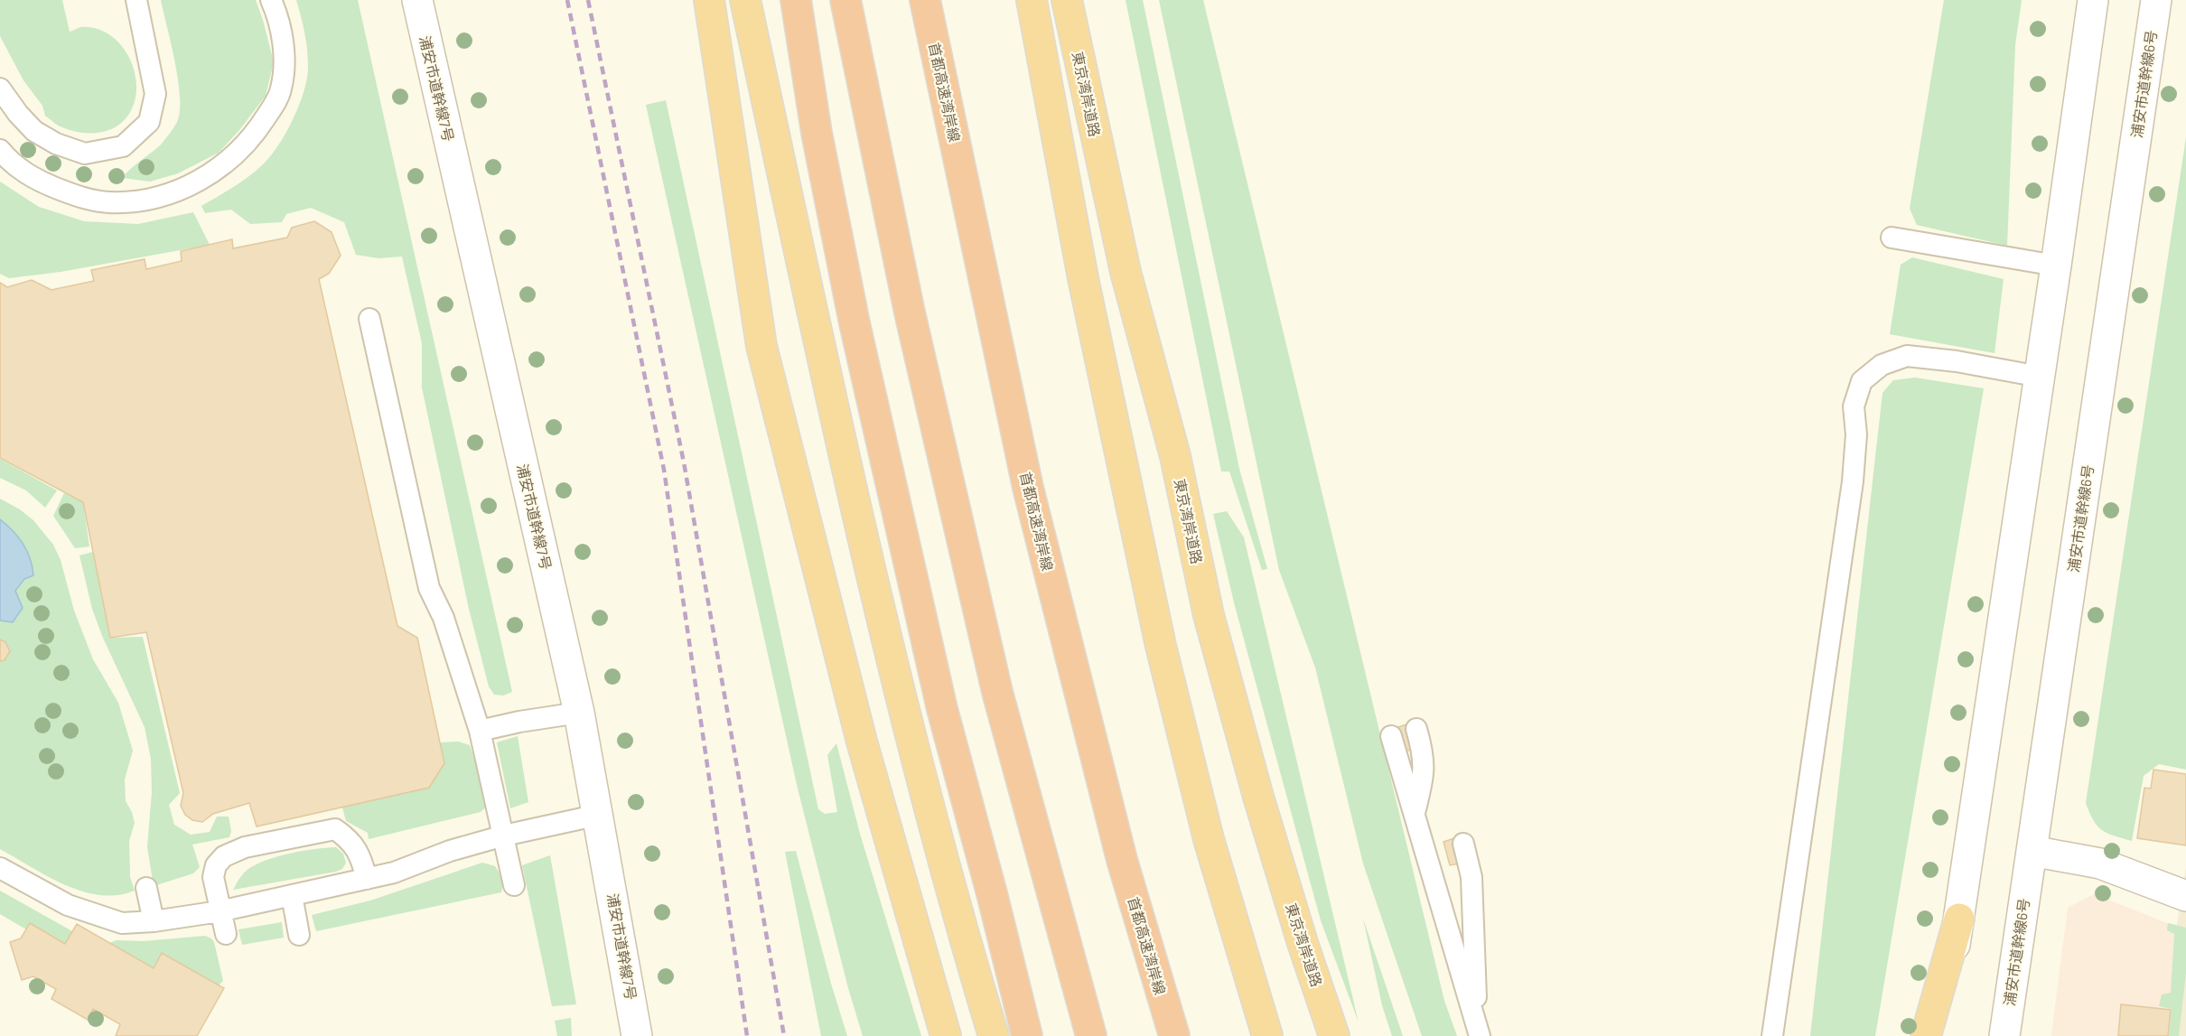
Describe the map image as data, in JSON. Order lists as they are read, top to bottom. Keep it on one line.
{"streets":{"highway":["首都高速湾岸線","東京湾岸道路"],"street":["浦安市道幹線6号","浦安市道幹線7号"]}}
